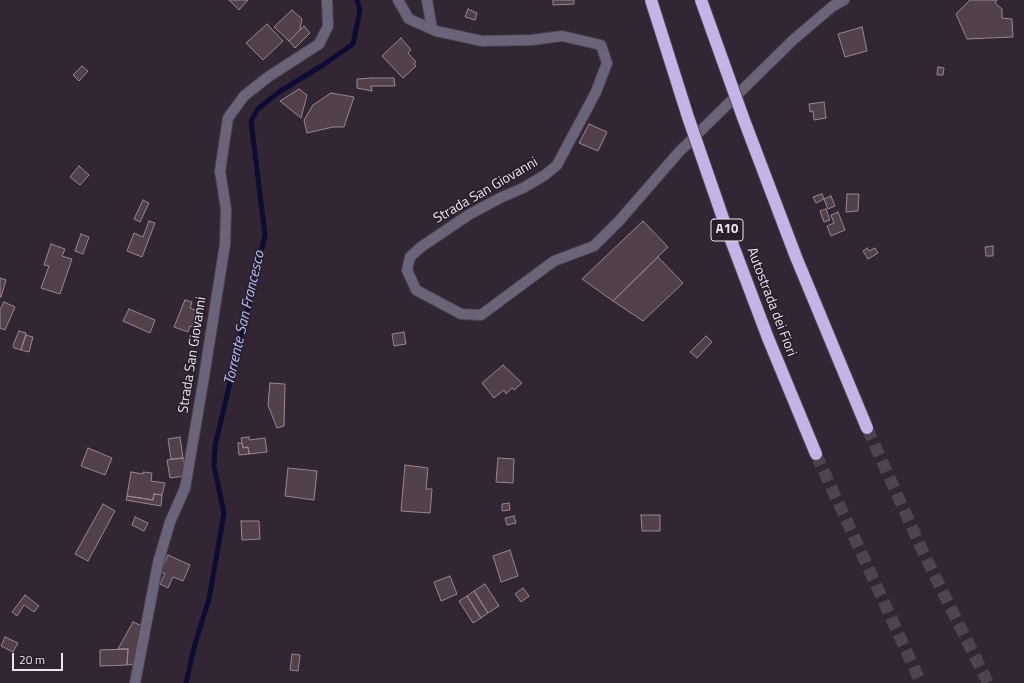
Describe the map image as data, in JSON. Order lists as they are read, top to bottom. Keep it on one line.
{"streets":{"highway":["A10","Autostrada dei Fiori"],"street":["Strada San Giovanni"]},"water":["Torrente San Francesco"],"scale_bar":"20 m"}
